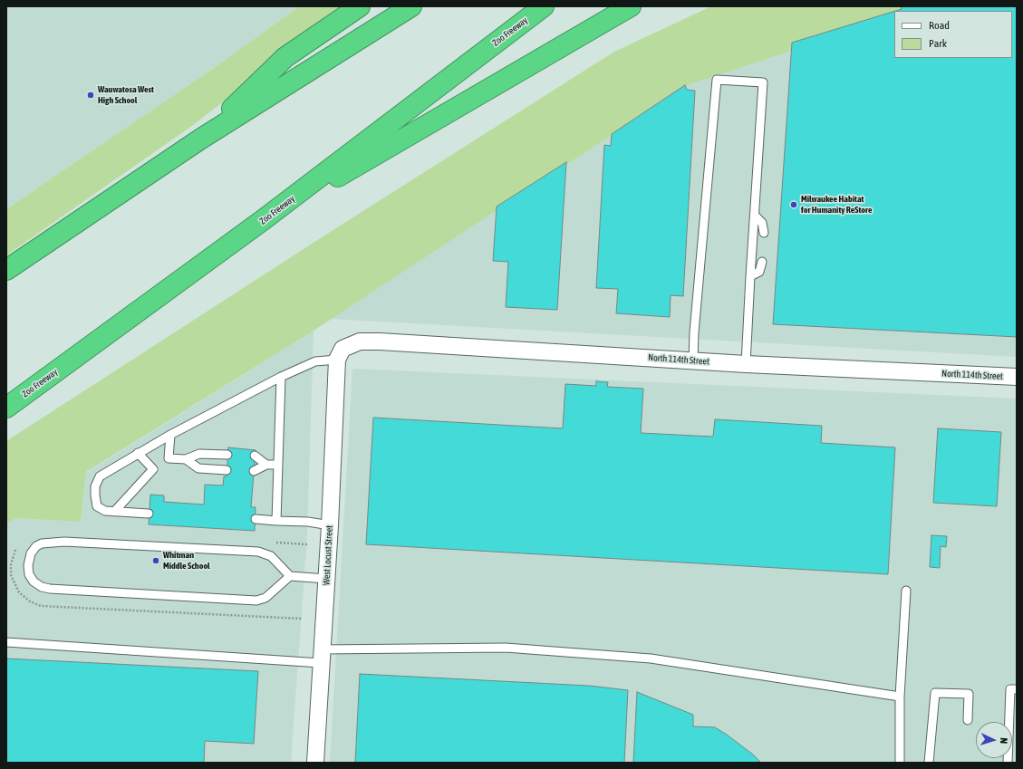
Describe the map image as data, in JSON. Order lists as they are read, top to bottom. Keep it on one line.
{"streets":{"highway":["Zoo Freeway"],"street":["North 114th Street","West Locust Street"]},"crossings":[["North 114th Street","West Locust Street"]],"places":["Wauwatosa West High School","Milwaukee Habitat for Humanity ReStore","Whitman Middle School"],"legend":["Road","Park"],"north":"right"}
